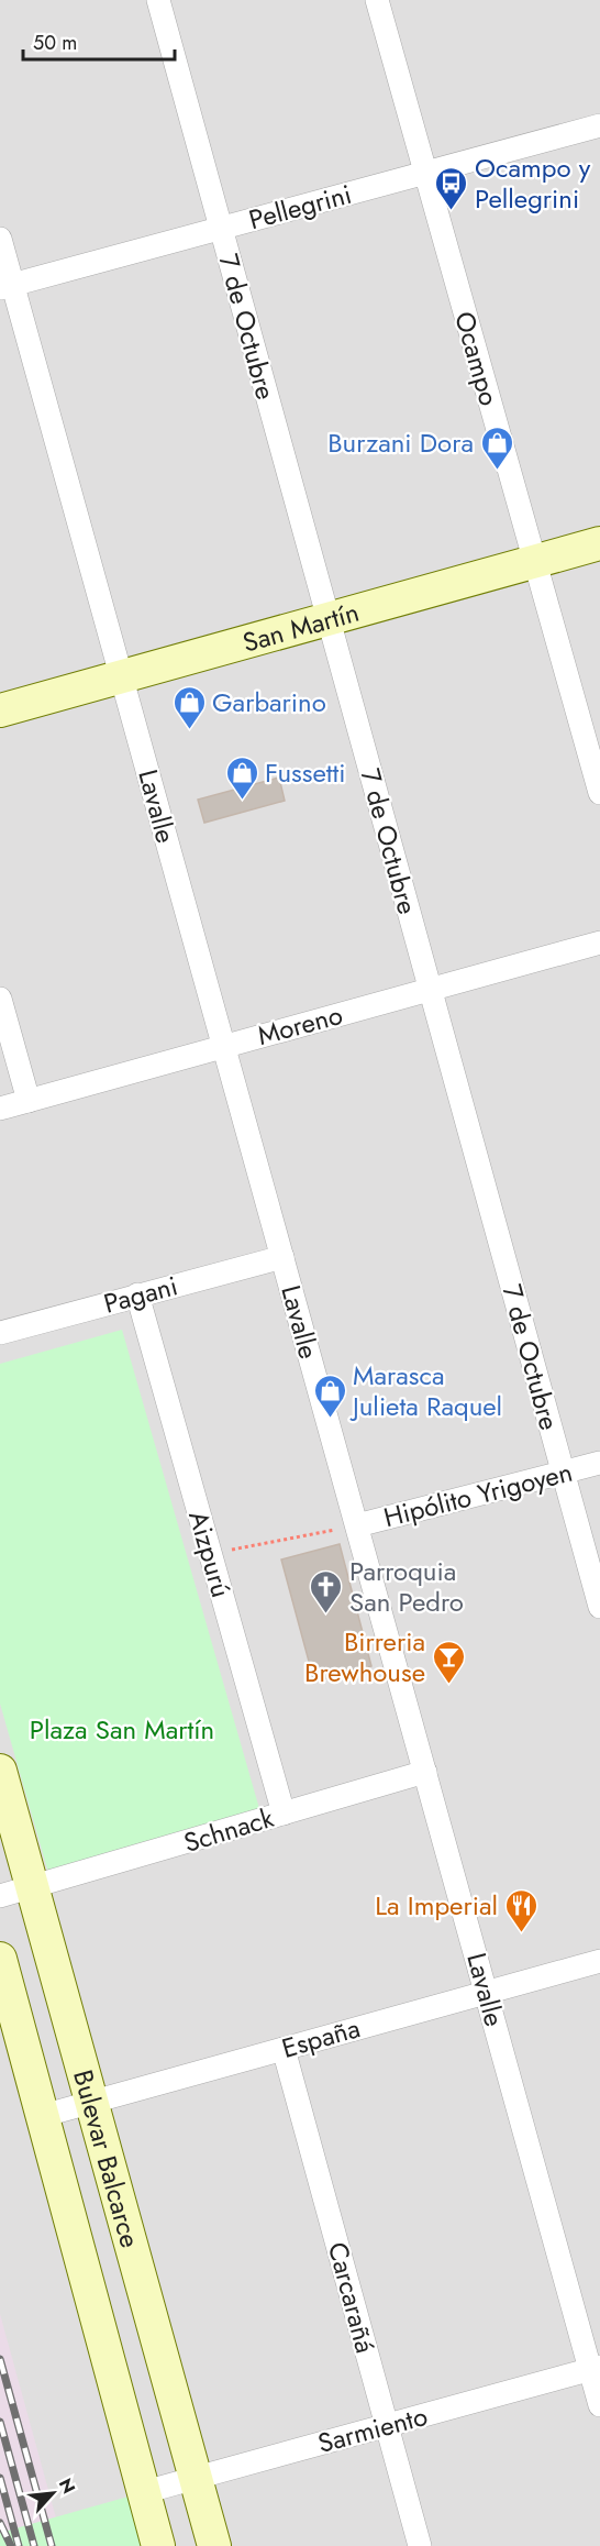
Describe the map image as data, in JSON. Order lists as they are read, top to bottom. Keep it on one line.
{"streets":{"main road":["San Martín","Bulevar Balcarce"],"street":["Pellegrini","7 de Octubre","Ocampo","Lavalle","Moreno","Pagani","Hipólito Yrigoyen","Aizpurú","Schnack","España","Carcarañá","Sarmiento"]},"crossings":[["Pellegrini","7 de Octubre"],["Pellegrini","Ocampo"],["Pellegrini","Lavalle"],["7 de Octubre","San Martín"],["7 de Octubre","Moreno"],["7 de Octubre","Hipólito Yrigoyen"],["Ocampo","San Martín"],["San Martín","Lavalle"],["Lavalle","Moreno"],["Lavalle","Pagani"],["Lavalle","Hipólito Yrigoyen"],["Lavalle","Schnack"],["Lavalle","España"],["Lavalle","Sarmiento"],["Pagani","Aizpurú"],["Aizpurú","Schnack"],["Schnack","Bulevar Balcarce"],["España","Bulevar Balcarce"],["España","Carcarañá"],["Bulevar Balcarce","Sarmiento"],["Carcarañá","Sarmiento"]],"parks":["Plaza San Martín"],"places":{"bus stop":["Ocampo y Pellegrini"],"shop":["Burzani Dora","Garbarino","Fussetti","Marasca Julieta Raquel"],"church":["Parroquia San Pedro"],"bar":["Birreria Brewhouse"],"restaurant":["La Imperial"]},"scale_bar":"50 m","north":"top right"}
